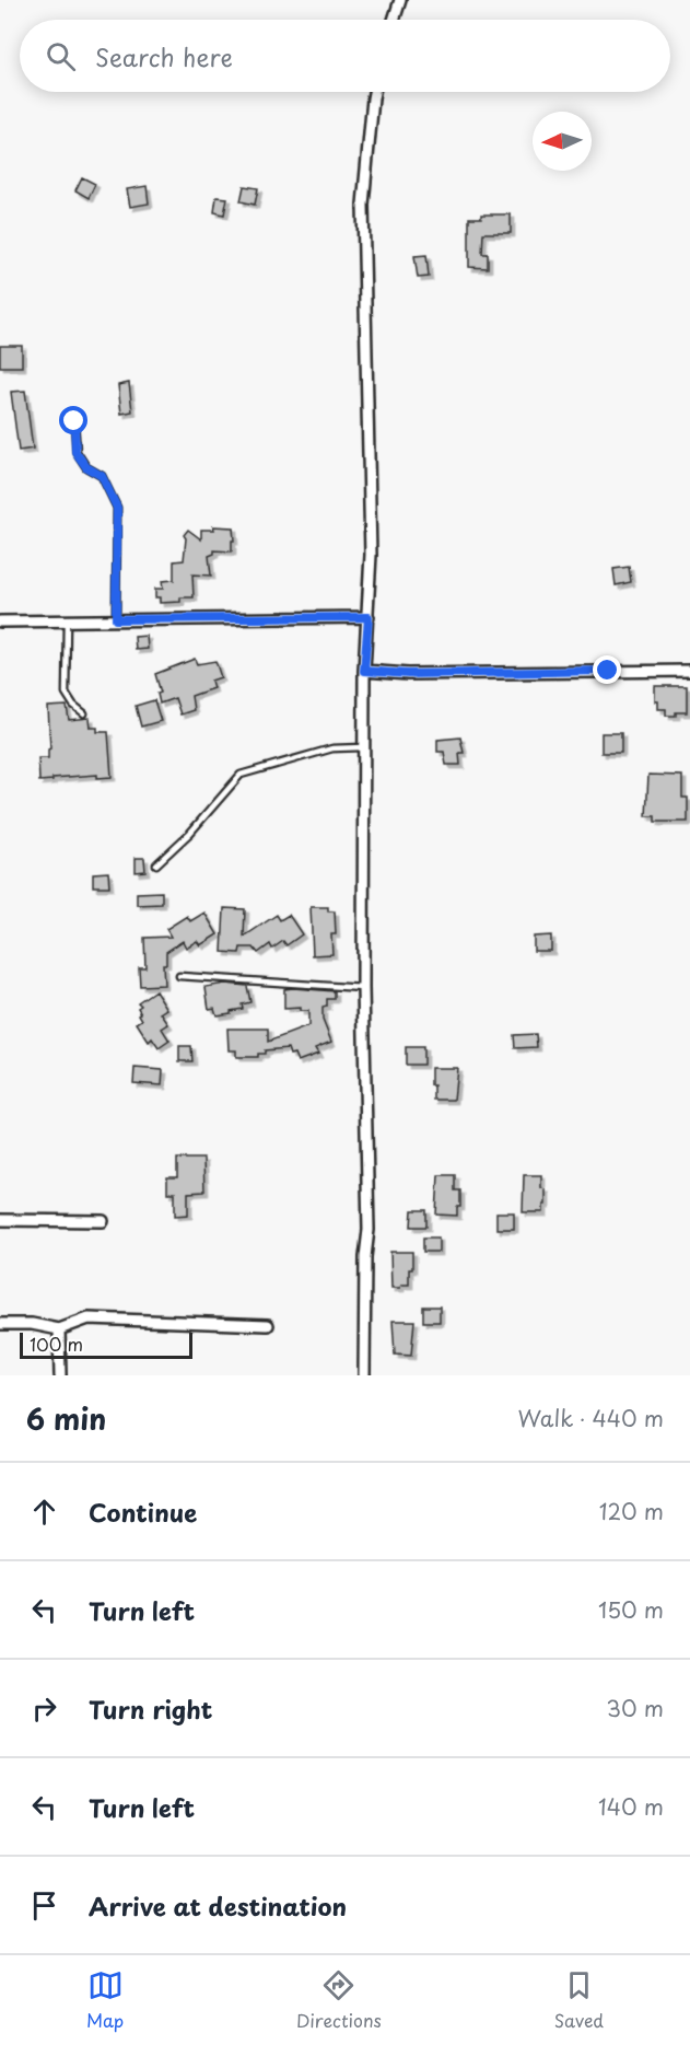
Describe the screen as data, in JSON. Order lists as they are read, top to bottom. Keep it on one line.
{"scale_bar":"100 m","north":"left","page":{"search":"Search here","scale":"100 m","heading":["6 min","Walk · 440 m"],"list":[["Continue","120 m"],["Turn left","150 m"],["Turn right","30 m"],["Turn left","140 m"],"Arrive at destination"],"nav":["Map","Directions","Saved"]}}
